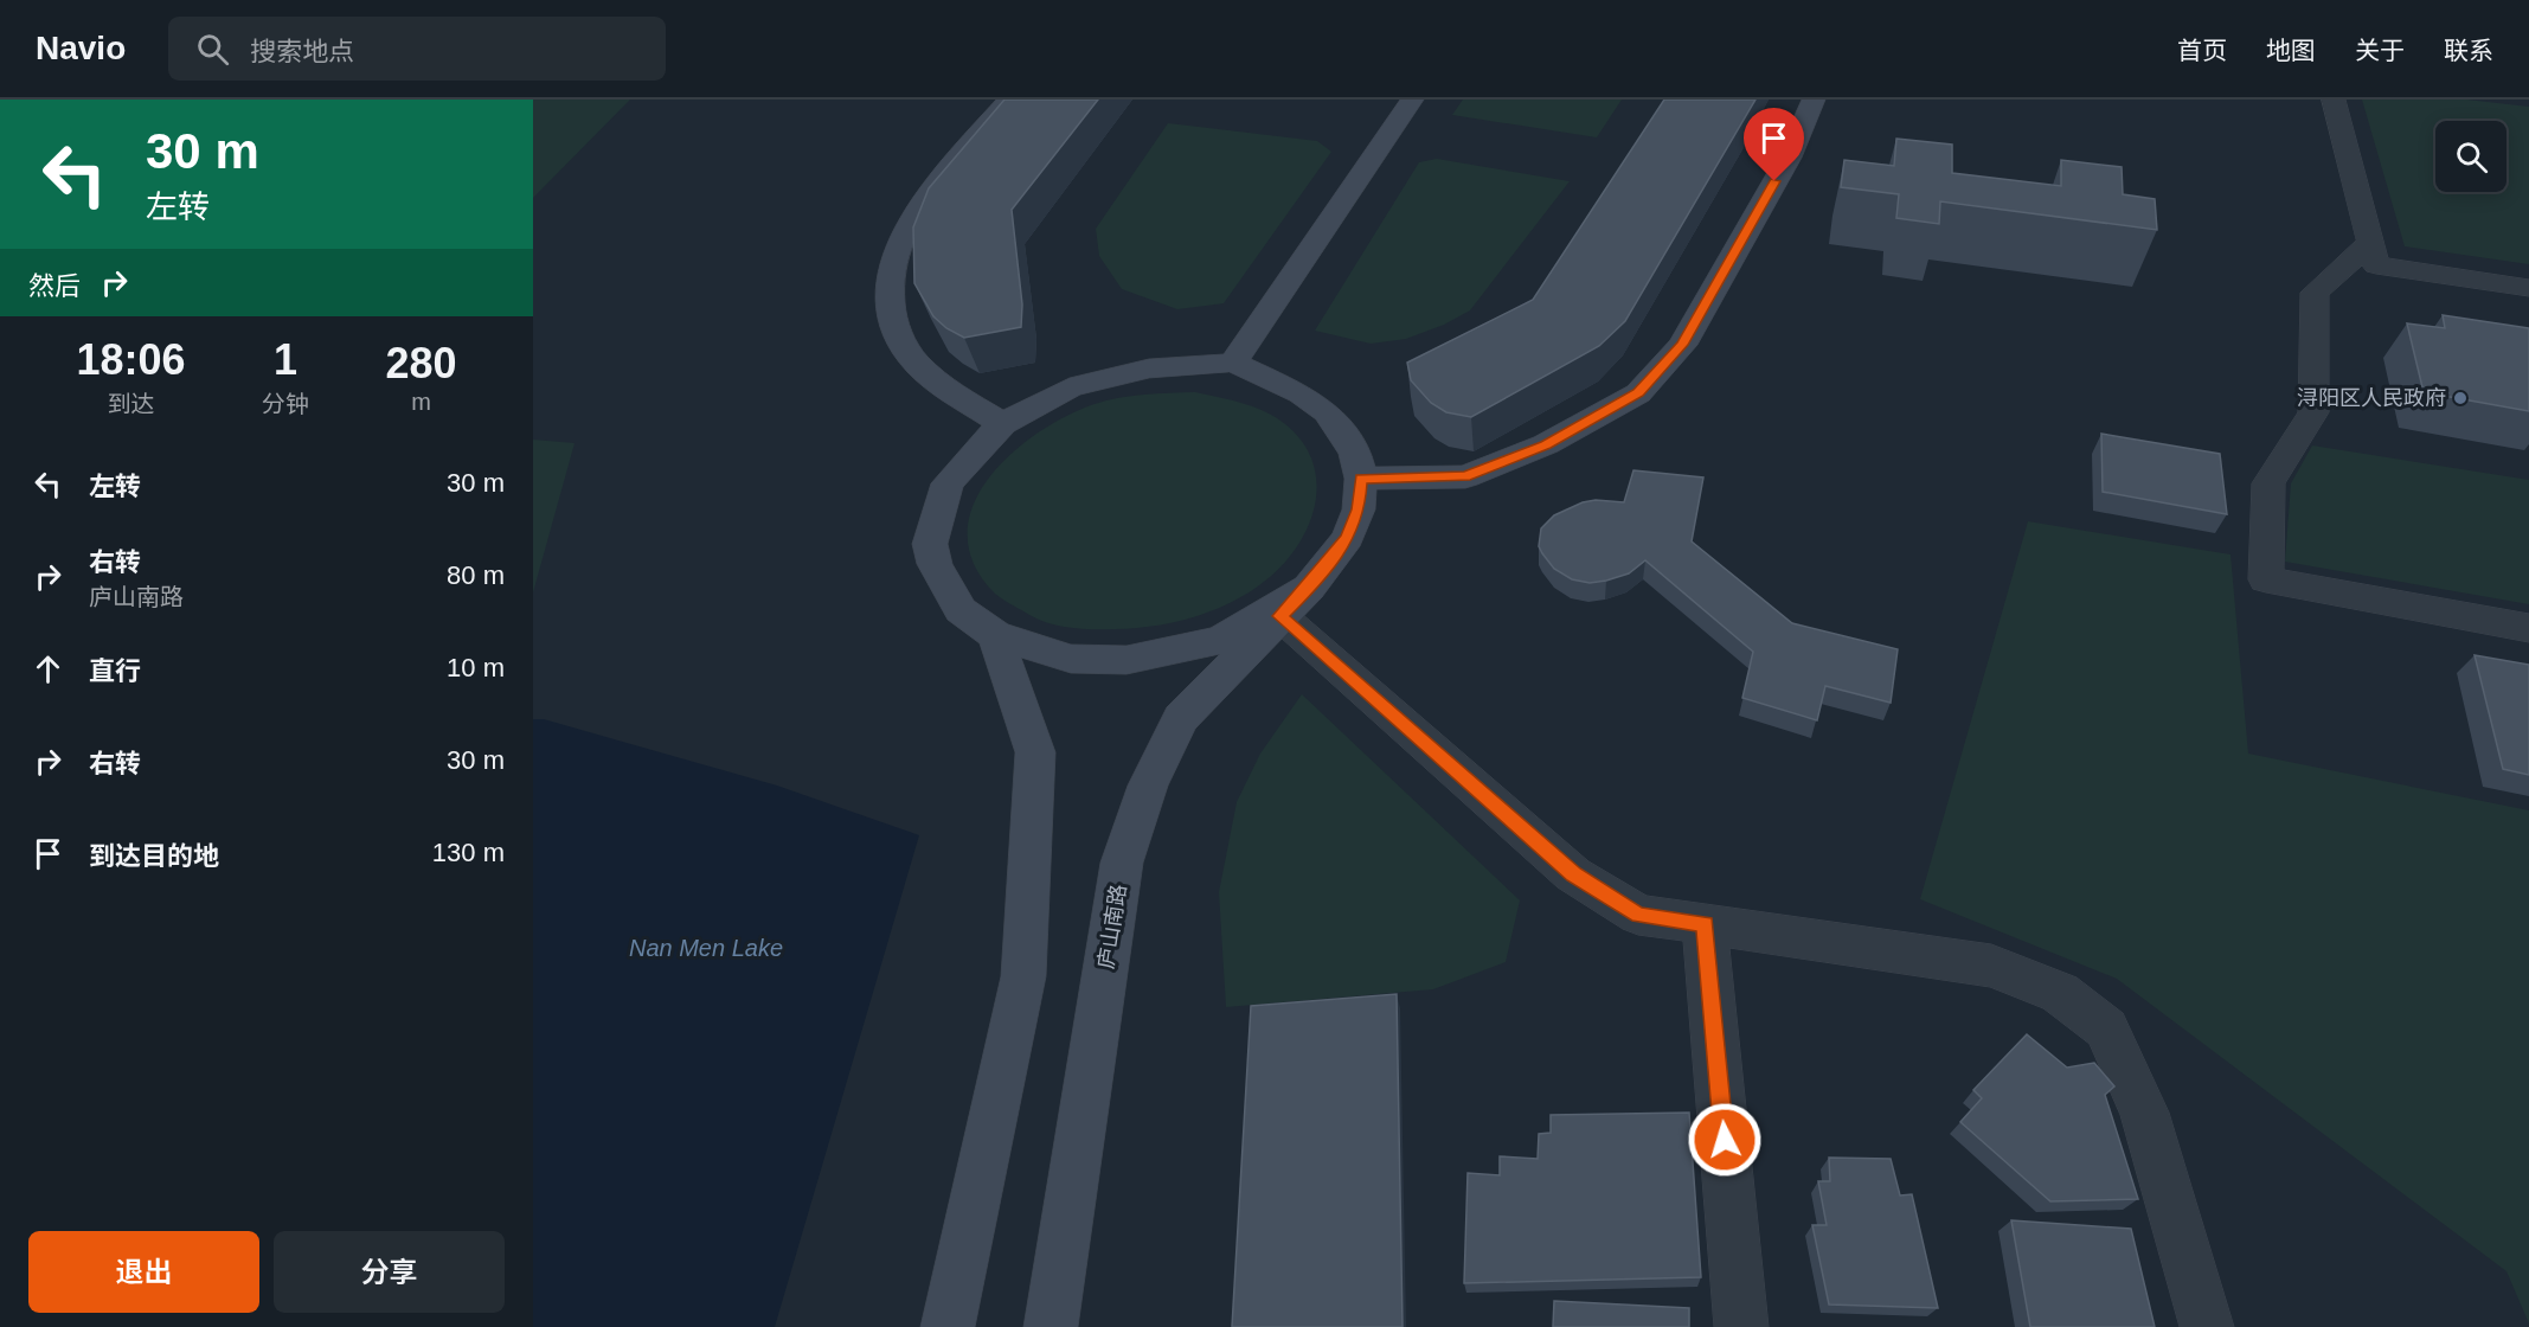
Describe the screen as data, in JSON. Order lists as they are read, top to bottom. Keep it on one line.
{"streets":{"main road":["庐山南路"]},"water":["Nan Men Lake"],"places":["浔阳区人民政府"],"page":{"header":"Navio","search":"搜索地点","nav":["首页","地图","关于","联系"],"turn":["30 m","左转"],"then":"然后","eta":["18:06","到达","1","分钟","280","m"],"list":[{"name":"左转","value":"30 m"},{"name":"右转","note":"庐山南路","value":"80 m"},{"name":"直行","value":"10 m"},{"name":"右转","value":"30 m"},{"name":"到达目的地","value":"130 m"}],"buttons":["退出","分享"]}}
